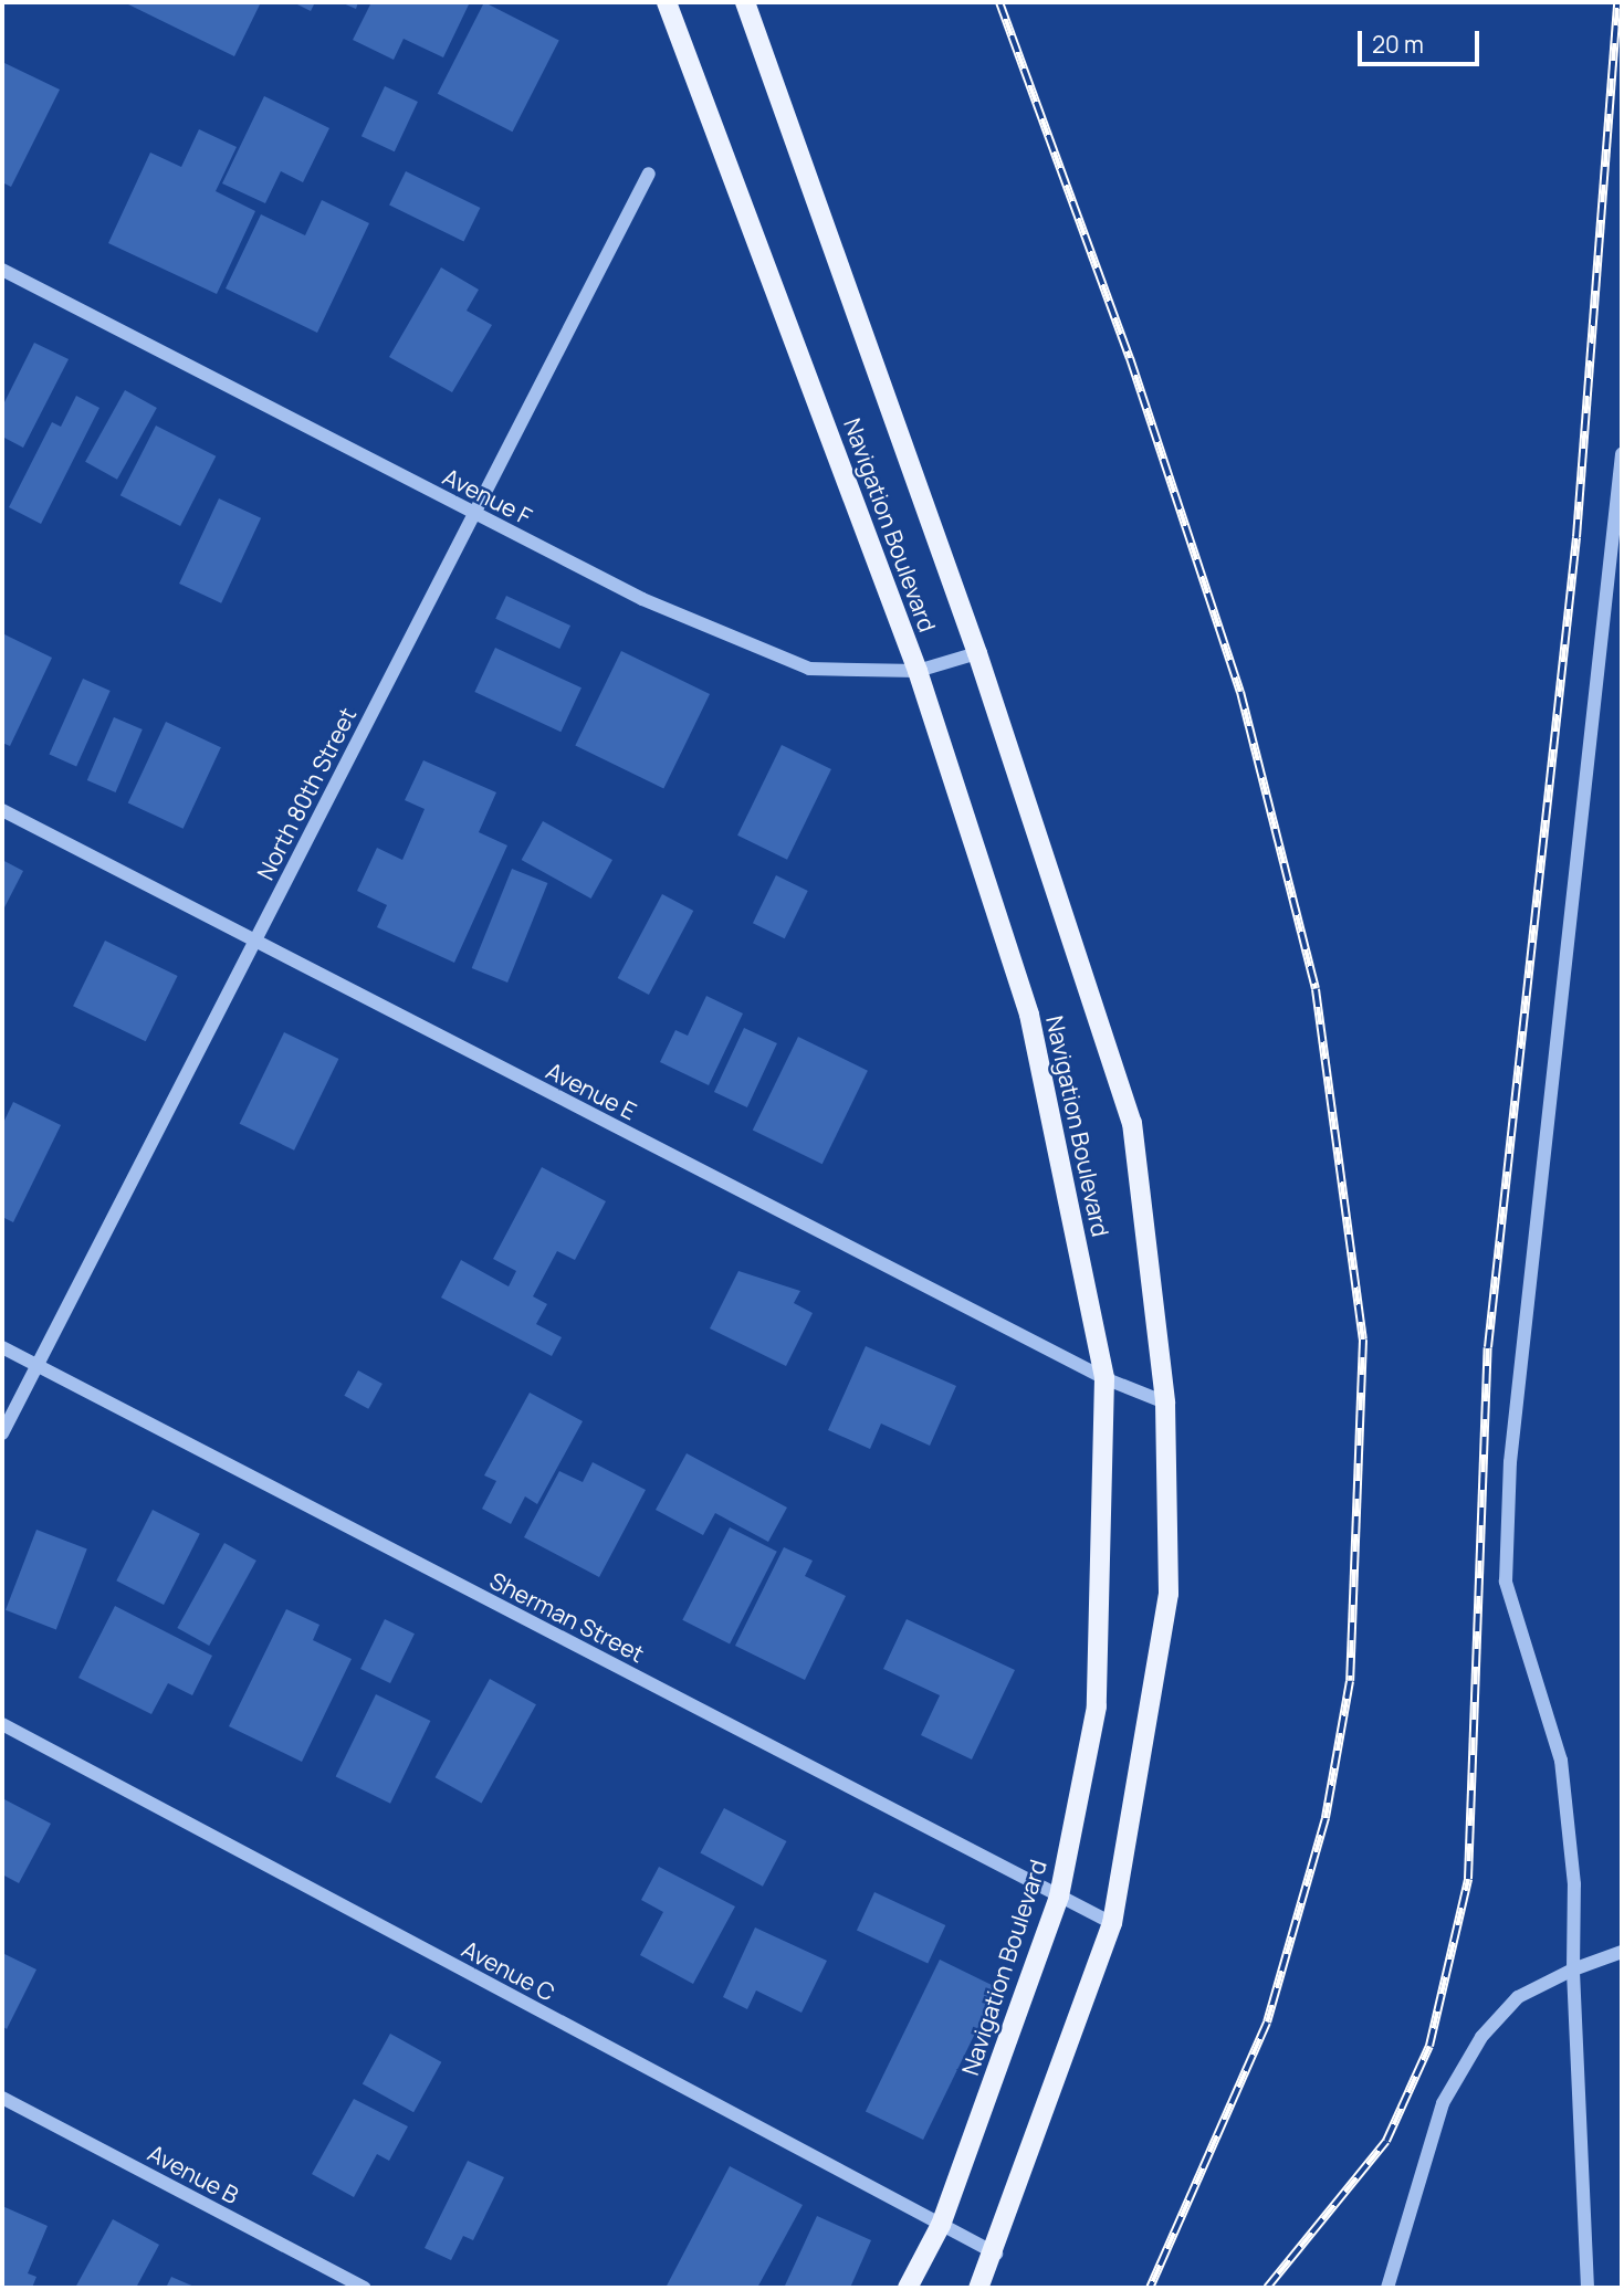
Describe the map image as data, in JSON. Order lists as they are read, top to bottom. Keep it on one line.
{"streets":{"main road":["Navigation Boulevard"],"street":["Avenue F","North 80th Street","Avenue E","Sherman Street","Avenue C","Avenue B"]},"crossings":[["Avenue F","Navigation Boulevard"],["Avenue F","North 80th Street"],["Navigation Boulevard","Avenue E"],["Navigation Boulevard","Sherman Street"],["Navigation Boulevard","Avenue C"],["North 80th Street","Avenue E"],["North 80th Street","Sherman Street"]],"scale_bar":"20 m"}
